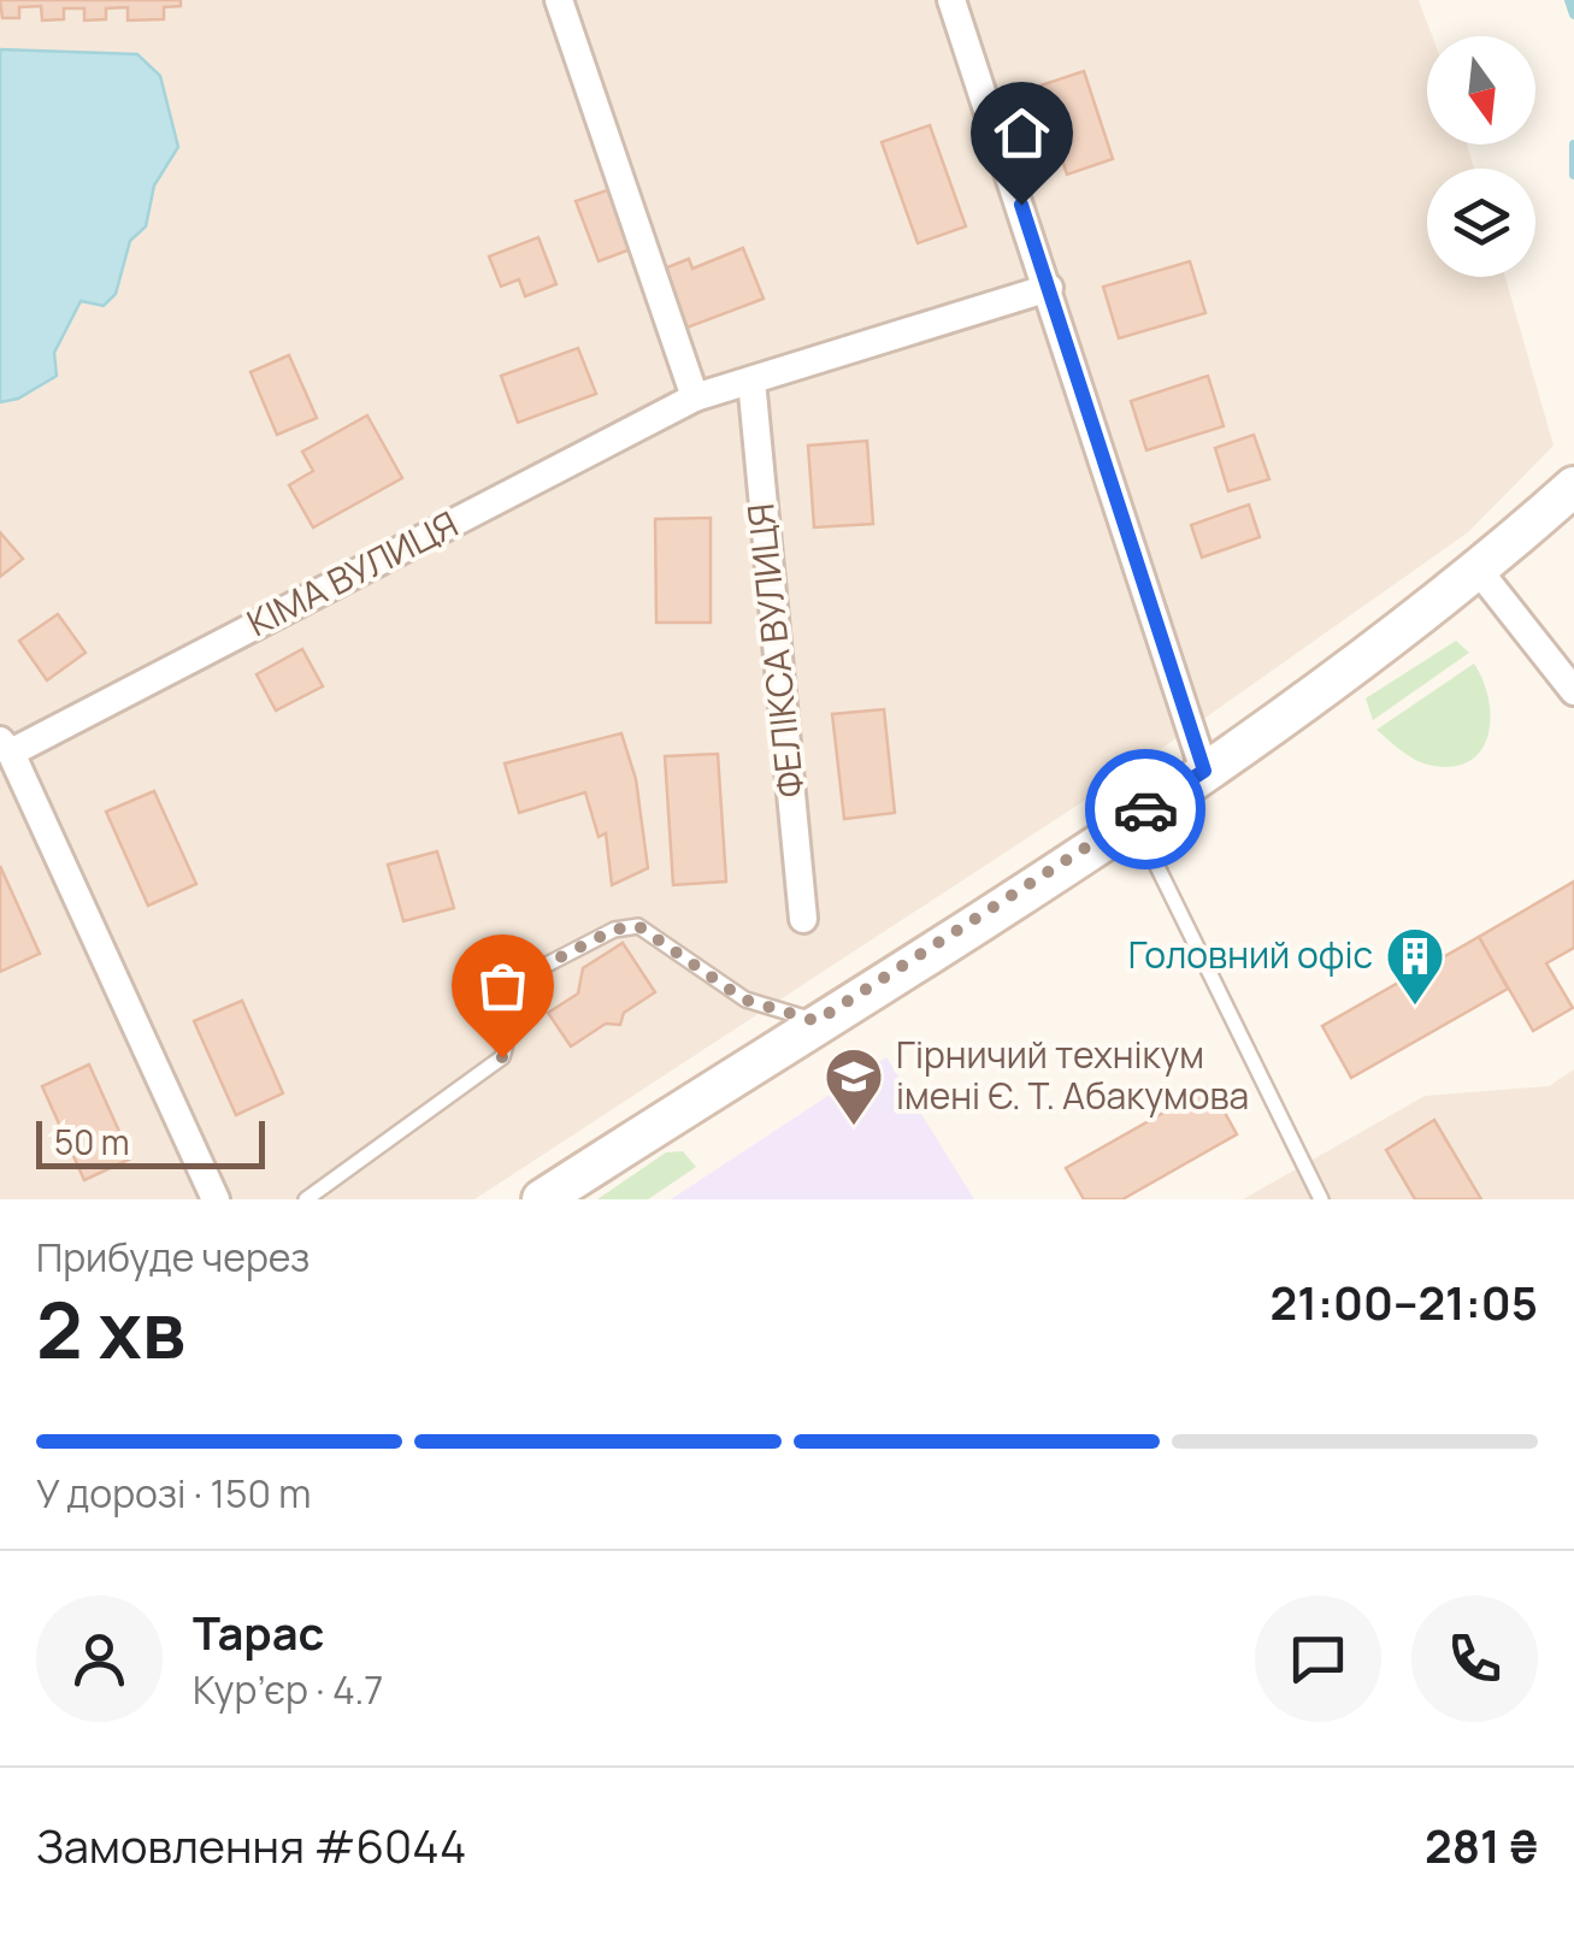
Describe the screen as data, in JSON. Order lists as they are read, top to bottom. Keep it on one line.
{"streets":{"street":["КІМА ВУЛИЦЯ","ФЕЛІКСА ВУЛИЦЯ"]},"crossings":[["КІМА ВУЛИЦЯ","ФЕЛІКСА ВУЛИЦЯ"]],"places":{"building":["Головний офіс"],"school or university":["Гірничий технікум імені Є. Т. Абакумова"]},"scale_bar":"50 m","north":"bottom","page":{"scale":"50 m","heading":["2 хв","Прибуде через","21:00–21:05"],"panel":["Тарас","Кур’єр · 4.7","Замовлення #6044","281 ₴"],"bar":"У дорозі · 150 m"}}
